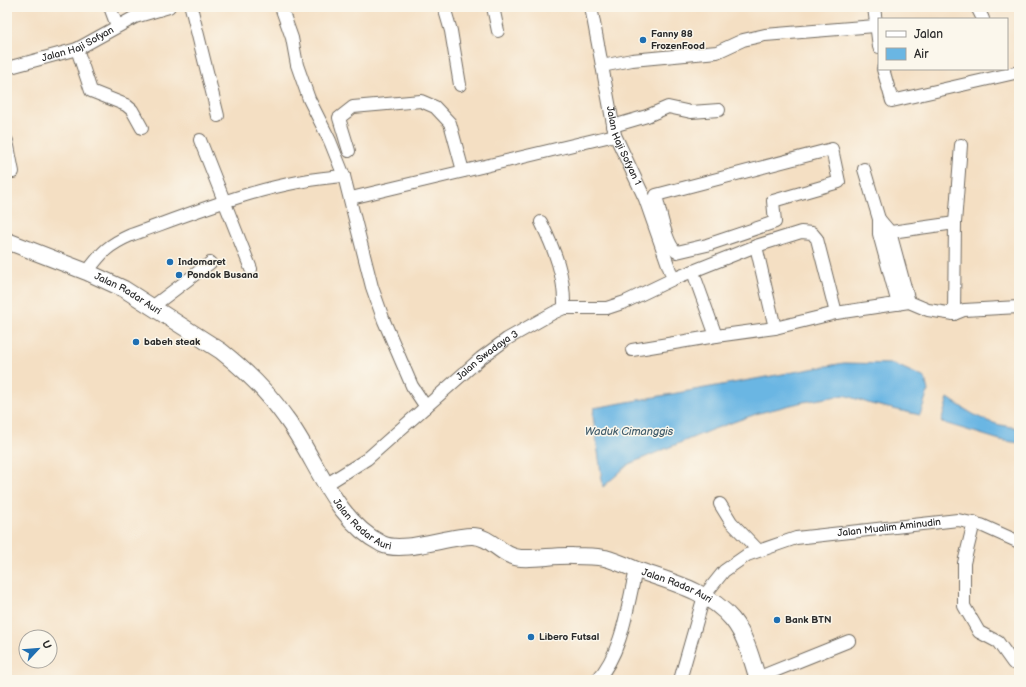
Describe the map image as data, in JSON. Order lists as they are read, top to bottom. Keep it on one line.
{"streets":{"main road":["Jalan Radar Auri"],"street":["Jalan Haji Sofyan","Jalan Haji Sofyan 1","Jalan Swadaya 3","Jalan Mualim Aminudin"]},"crossings":[["Jalan Haji Sofyan 1","Jalan Swadaya 3"],["Jalan Radar Auri","Jalan Swadaya 3"],["Jalan Radar Auri","Jalan Mualim Aminudin"]],"water":["Waduk Cimanggis"],"places":["Fanny 88 FrozenFood","Indomaret","Pondok Busana","babeh steak","Bank BTN","Libero Futsal"],"legend":["Jalan","Air"],"north":"top right"}
